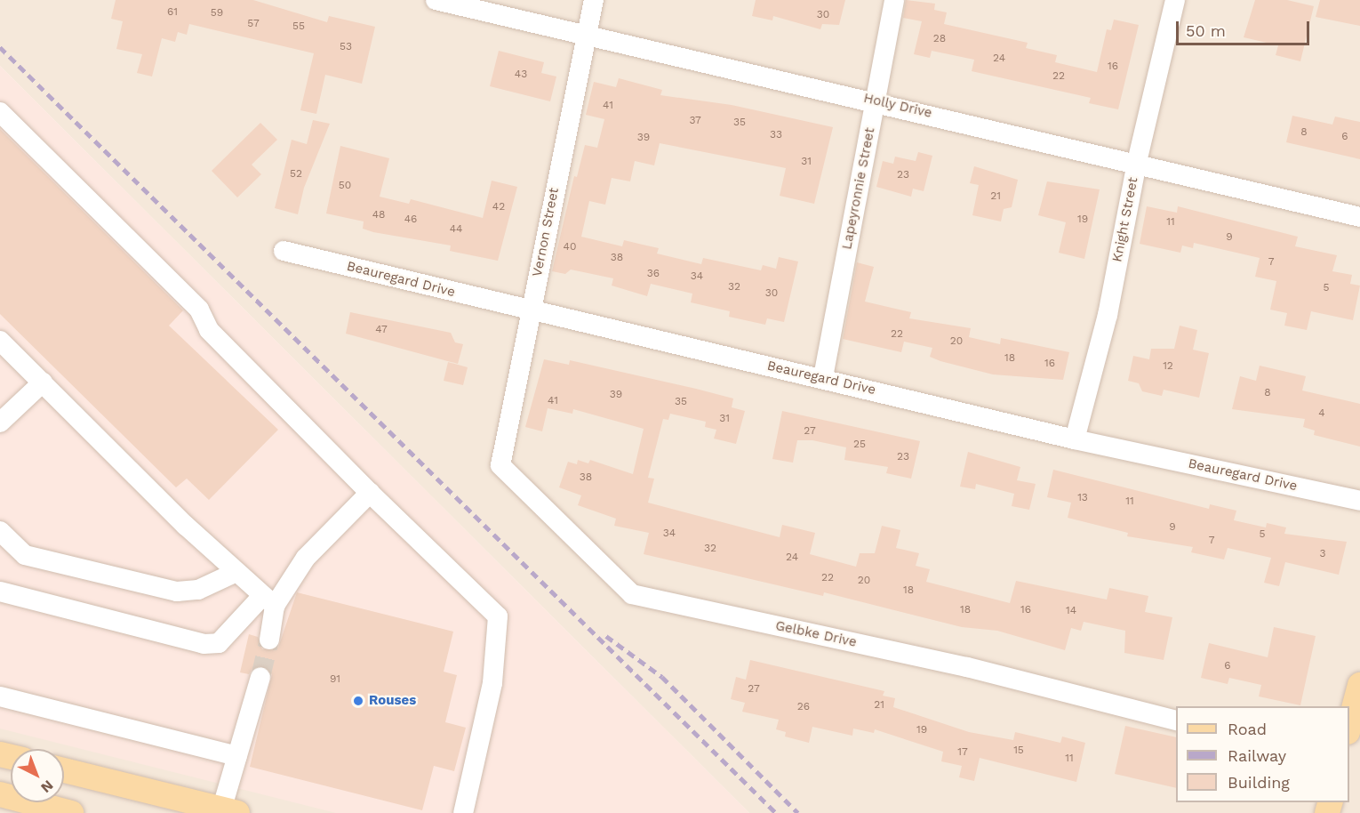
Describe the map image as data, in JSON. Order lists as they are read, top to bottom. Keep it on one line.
{"streets":{"street":["Holly Drive","Lapeyronnie Street","Knight Street","Vernon Street","Beauregard Drive","Gelbke Drive"]},"crossings":[["Holly Drive","Lapeyronnie Street"],["Holly Drive","Knight Street"],["Holly Drive","Vernon Street"],["Lapeyronnie Street","Beauregard Drive"],["Knight Street","Beauregard Drive"],["Vernon Street","Beauregard Drive"],["Vernon Street","Gelbke Drive"]],"places":["Rouses"],"house_numbers":["61","59","30","57","55","28","53","24","16","43","22","41","37","35","8","33","6","39","31","52","23","50","21","42","48","46","19","11","44","9","40","38","7","36","34","32","5","30","47","22","20","18","16","12","8","39","41","35","4","31","27","25","23","38","13","11","9","34","5","7","32","3","24","22","20","18","18","16","14","6","91","27","21","26","19","15","17","11"],"legend":["Road","Railway","Building"],"scale_bar":"50 m","north":"bottom right"}
